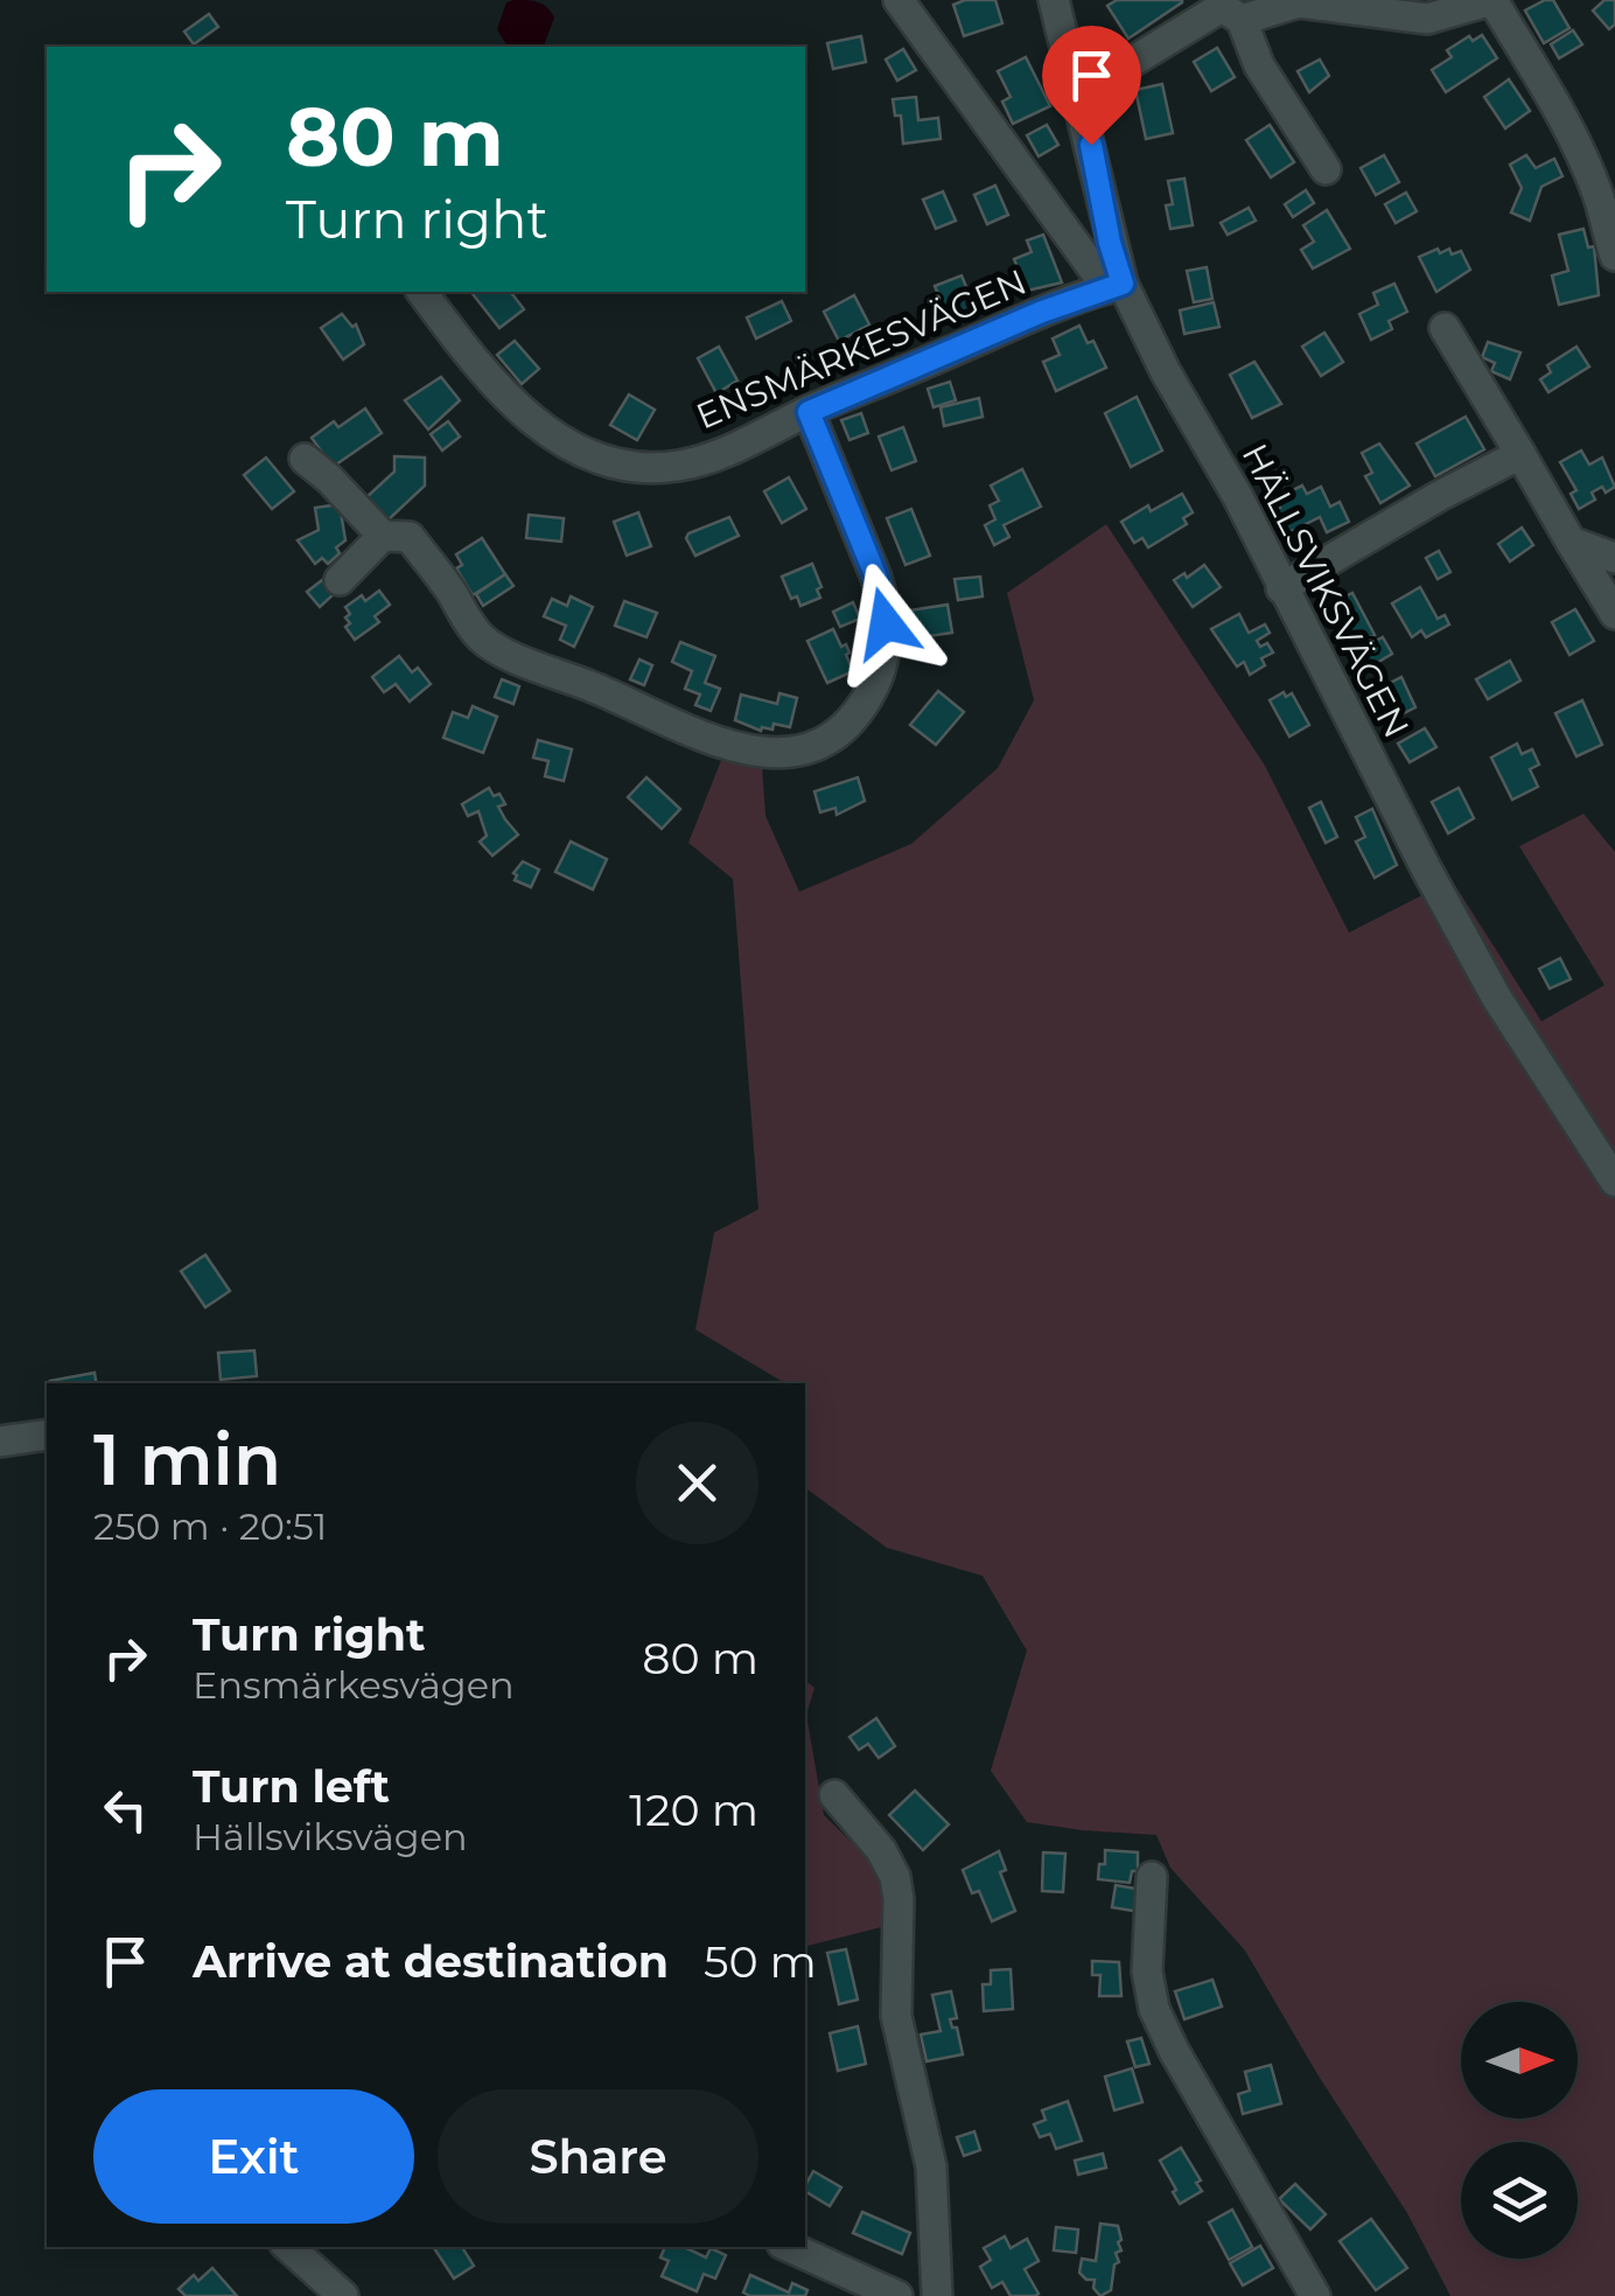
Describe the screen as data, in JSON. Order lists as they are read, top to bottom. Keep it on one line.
{"streets":{"street":["ENSMÄRKESVÄGEN","HÄLLSVIKSVÄGEN"]},"crossings":[["ENSMÄRKESVÄGEN","HÄLLSVIKSVÄGEN"]],"north":"right","page":{"turn":["80 m","Turn right"],"heading":["1 min","250 m · 20:51"],"list":[{"name":"Turn right","note":"Ensmärkesvägen","value":"80 m"},{"name":"Turn left","note":"Hällsviksvägen","value":"120 m"},{"name":"Arrive at destination","value":"50 m"}],"buttons":["Exit","Share"]}}
